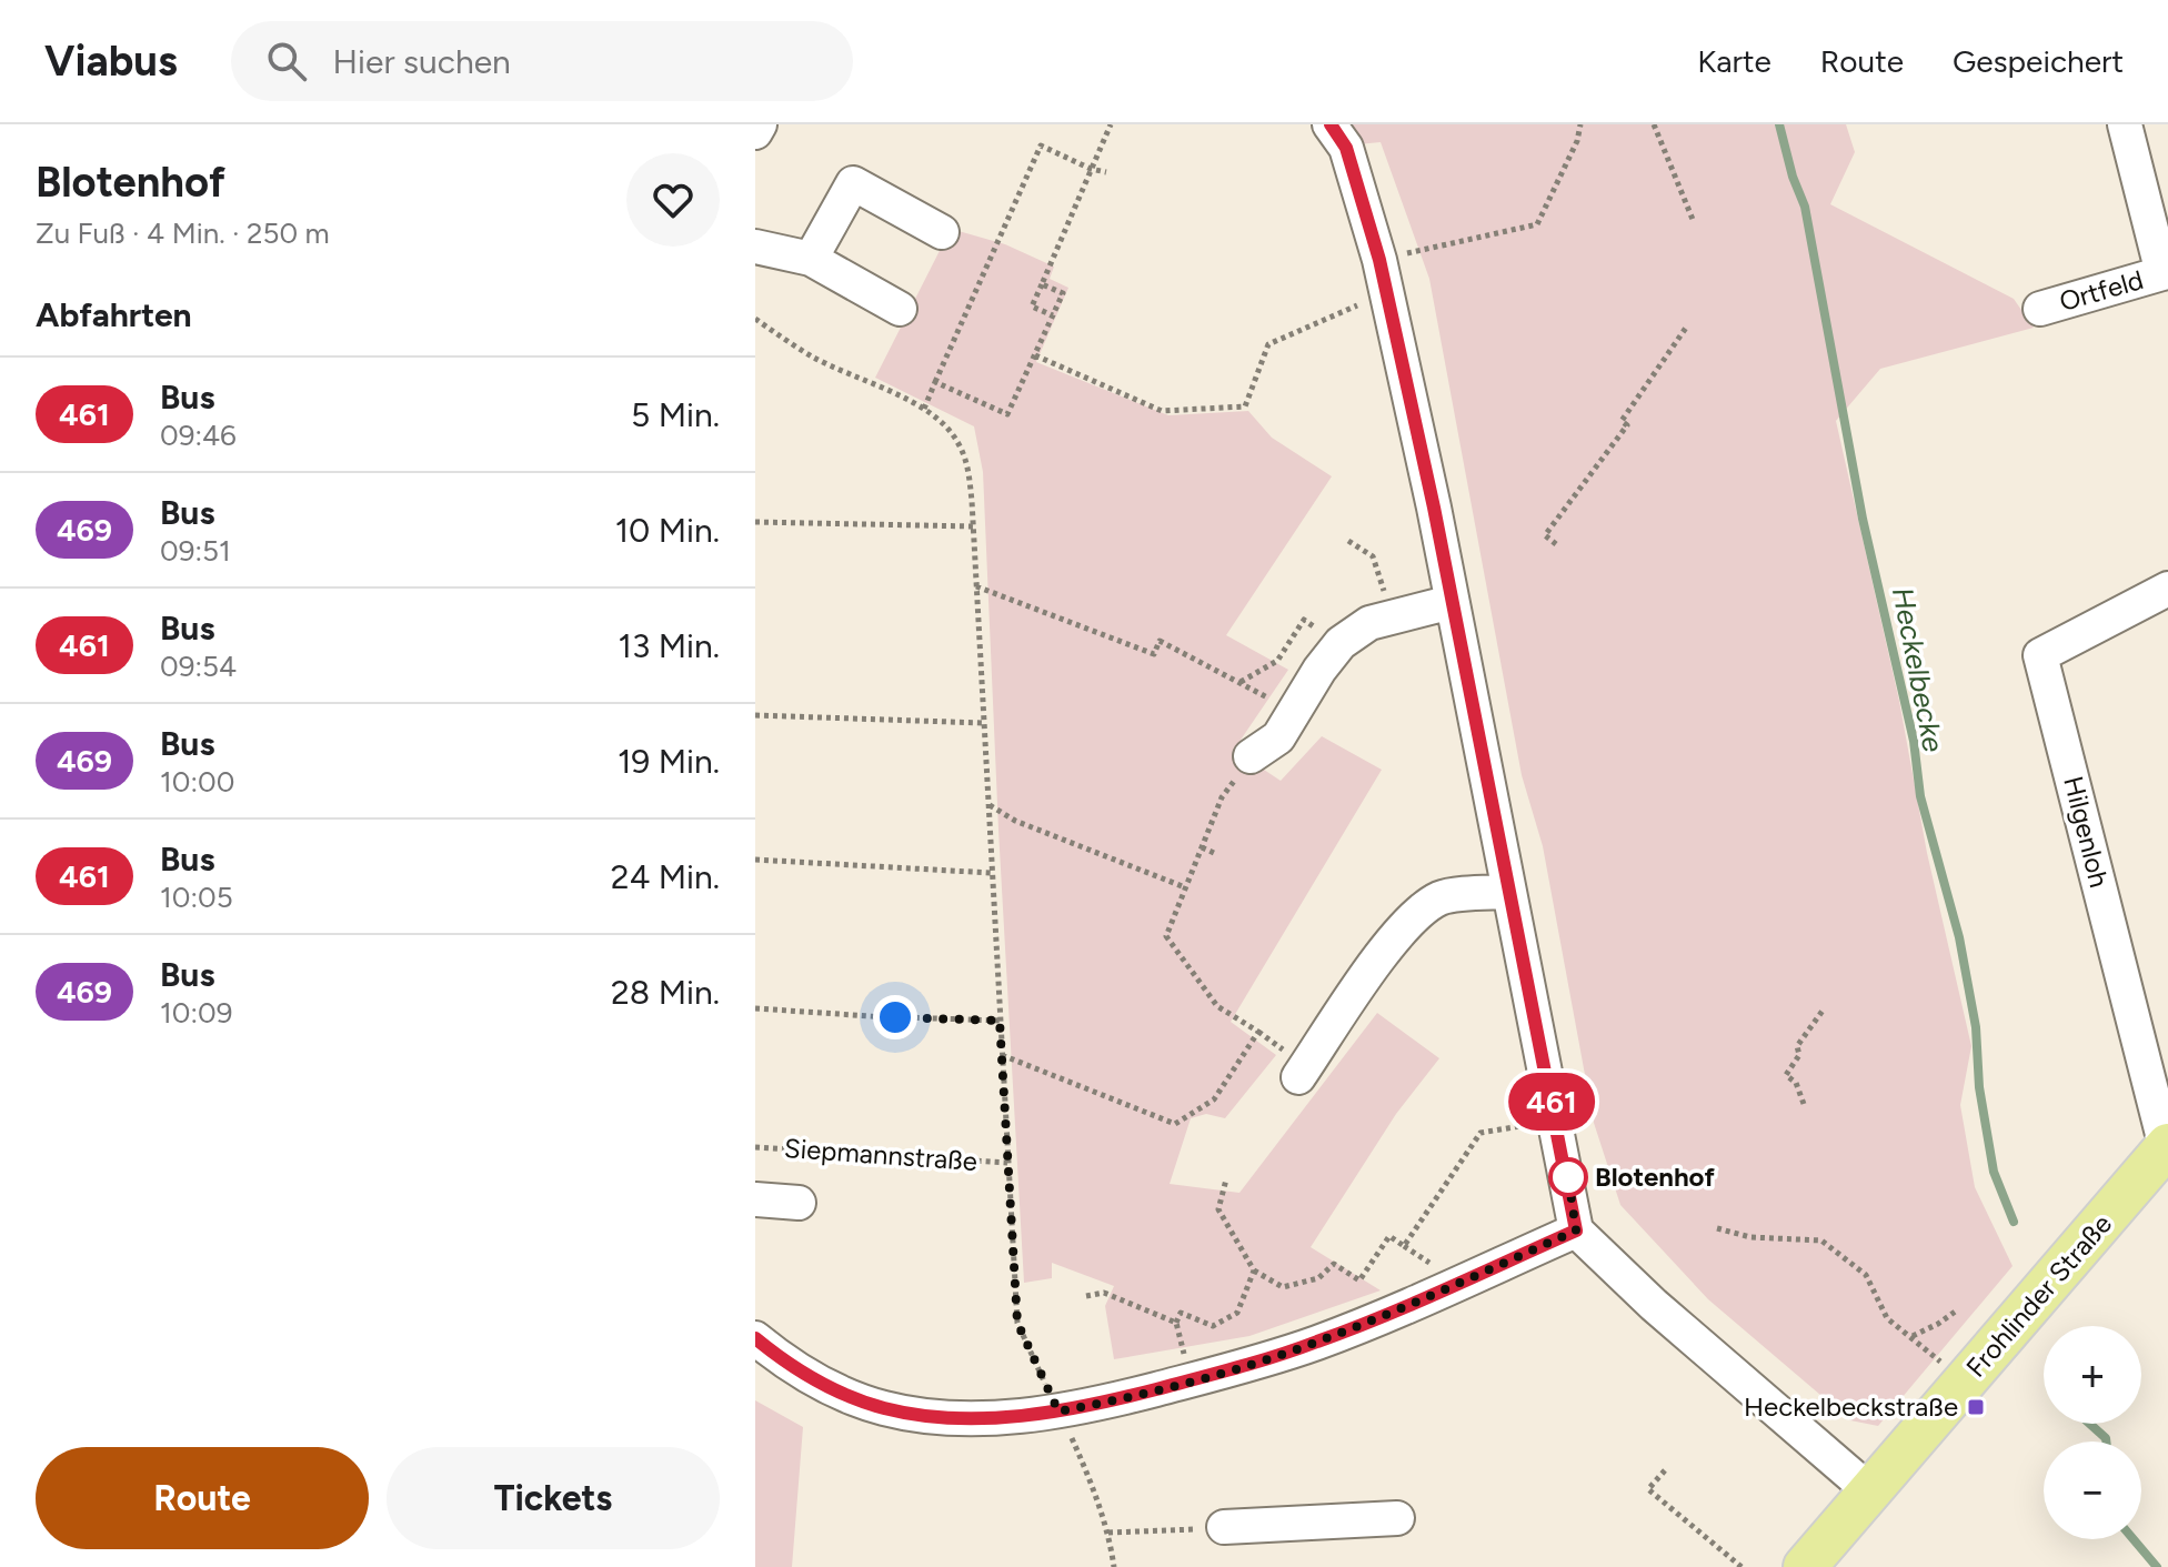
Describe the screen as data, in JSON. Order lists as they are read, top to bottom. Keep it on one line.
{"streets":{"main road":["Frohlinder Straße"],"street":["Ortfeld","Hilgenloh"],"path":["Siepmannstraße"]},"crossings":[["Hilgenloh","Frohlinder Straße"]],"water":["Heckelbecke"],"places":{"other":["Blotenhof"],"transit":["Heckelbeckstraße"]},"lines":["bus line 461"],"page":{"header":"Viabus","search":"Hier suchen","nav":["Karte","Route","Gespeichert"],"heading":[["Blotenhof","Zu Fuß · 4 Min. · 250 m"],"Abfahrten"],"on_map":"461","list":[{"mark":"461","name":"Bus","note":"09:46","value":"5 Min."},{"mark":"469","name":"Bus","note":"09:51","value":"10 Min."},{"mark":"461","name":"Bus","note":"09:54","value":"13 Min."},{"mark":"469","name":"Bus","note":"10:00","value":"19 Min."},{"mark":"461","name":"Bus","note":"10:05","value":"24 Min."},{"mark":"469","name":"Bus","note":"10:09","value":"28 Min."}],"map_buttons":["+","−"],"buttons":["Route","Tickets"]}}
